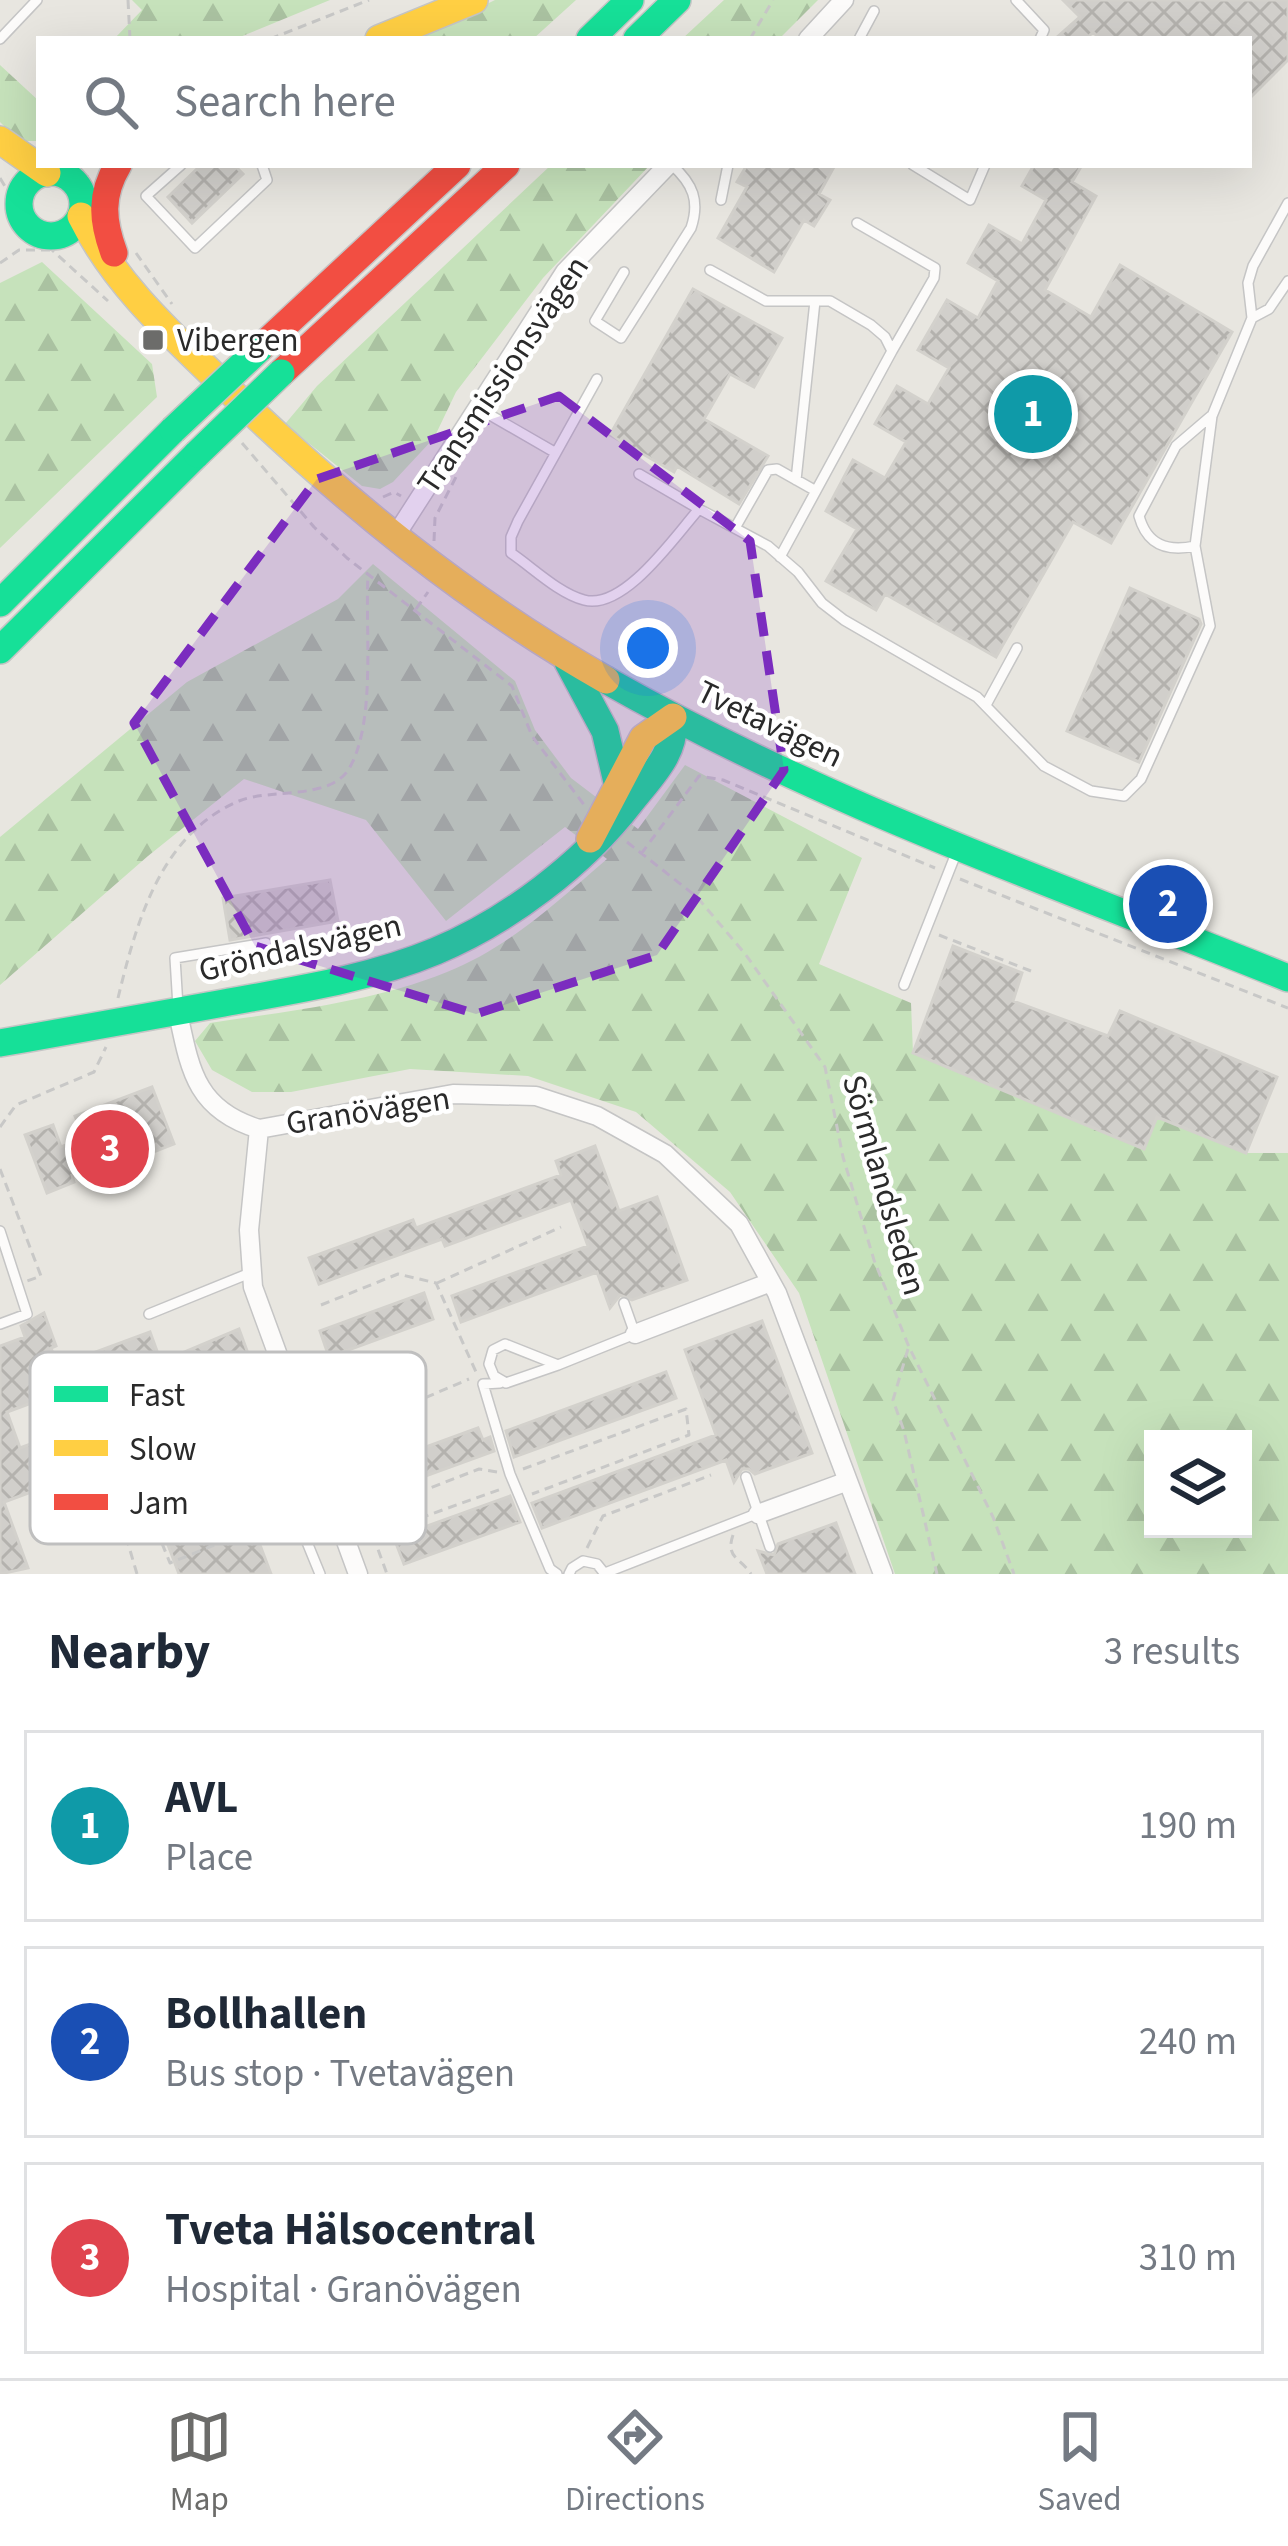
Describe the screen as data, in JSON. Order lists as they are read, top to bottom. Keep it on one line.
{"streets":{"main road":["Tvetavägen","Gröndalsvägen"],"street":["Transmissionsvägen","Granövägen"],"path":["Sörmlandsleden"]},"crossings":[["Transmissionsvägen","Tvetavägen"],["Tvetavägen","Gröndalsvägen"],["Gröndalsvägen","Granövägen"]],"places":{"transit":["Vibergen"]},"legend":["Fast","Slow","Jam"],"page":{"search":"Search here","pins":["1","2","3"],"heading":["Nearby","3 results"],"list":[{"mark":"1","name":"AVL","note":"Place","value":"190 m"},{"mark":"2","name":"Bollhallen","note":"Bus stop · Tvetavägen","value":"240 m"},{"mark":"3","name":"Tveta Hälsocentral","note":"Hospital · Granövägen","value":"310 m"}],"nav":["Map","Directions","Saved"]}}
